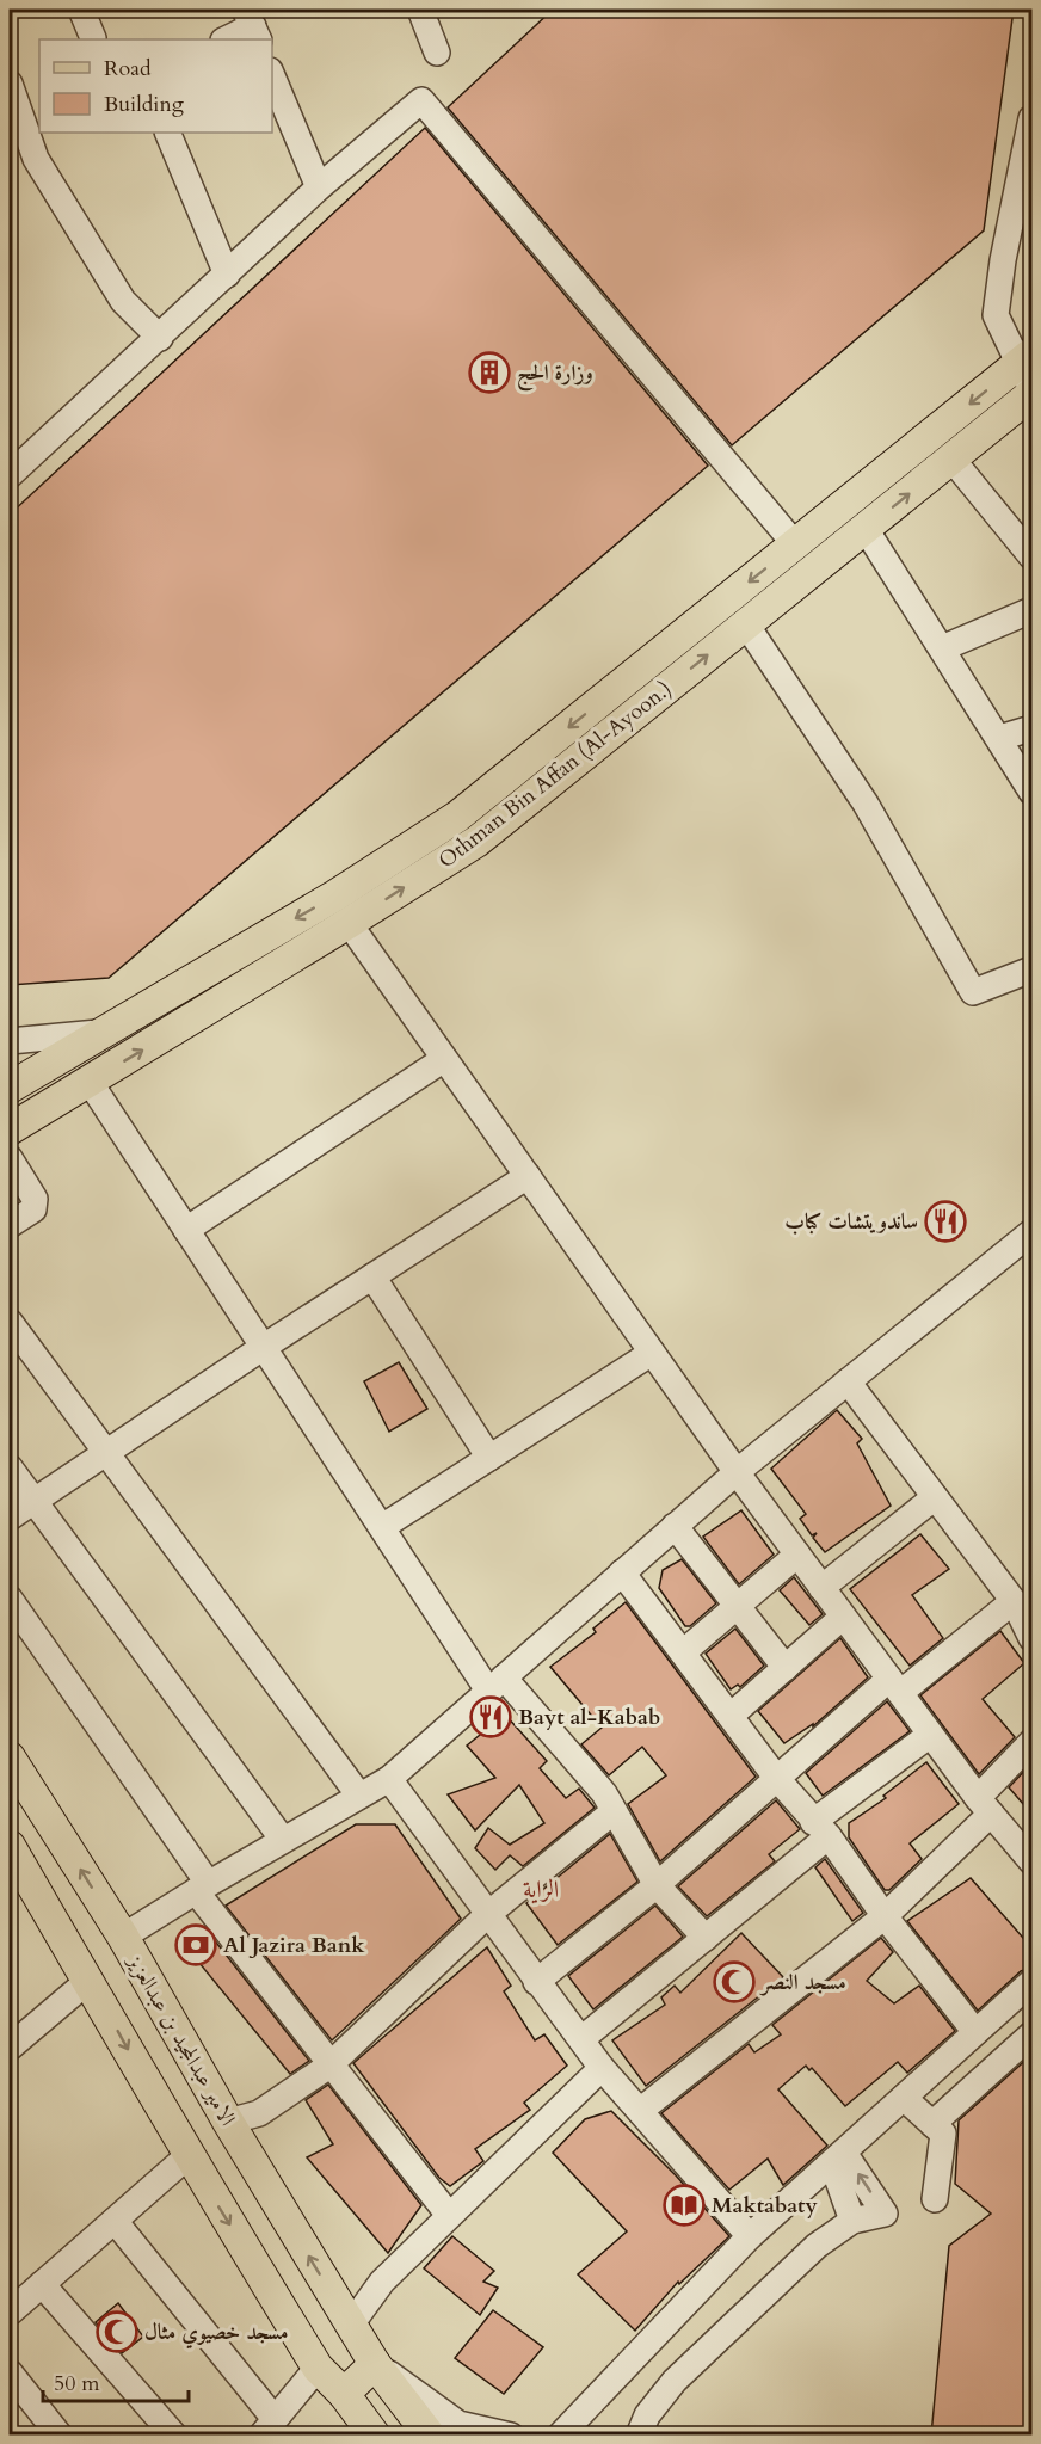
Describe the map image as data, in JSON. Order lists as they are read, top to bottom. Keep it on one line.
{"streets":{"main road":["Othman Bin Affan (Al-Ayoon.)","الامير عبدالمجيد بن عبدالعزيز"]},"districts":["الراية"],"places":{"building":["وزارة الحج"],"restaurant":["ساندويتشات كباب","Bayt al-Kabab"],"bank":["Al Jazira Bank"],"mosque":["مسجد النصر","مسجد خصيوي مثال"],"library":["Maktabaty"]},"legend":["Road","Building"],"scale_bar":"50 m"}
